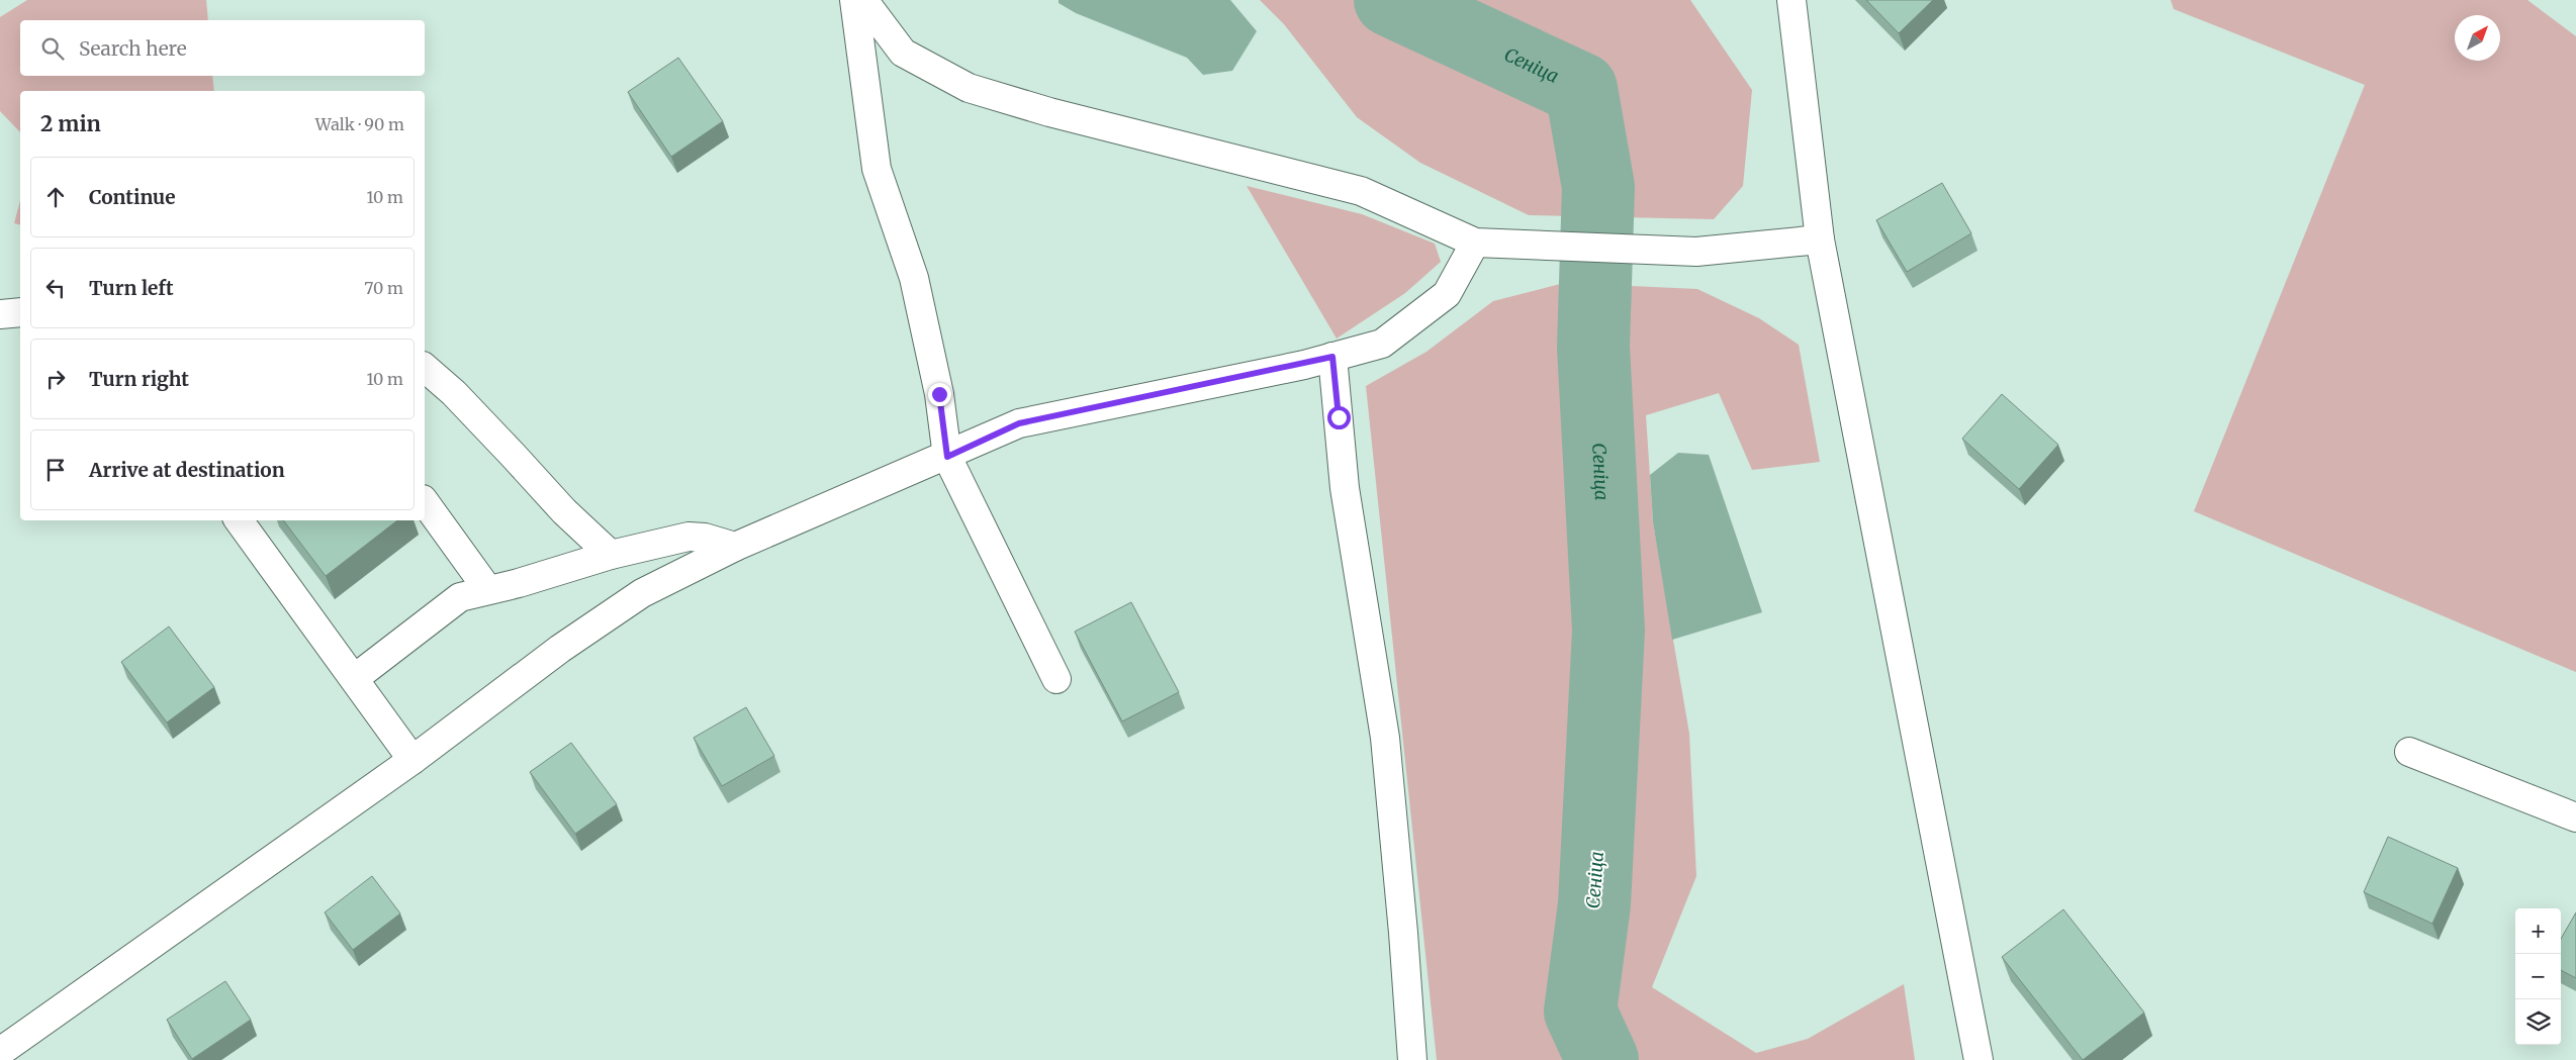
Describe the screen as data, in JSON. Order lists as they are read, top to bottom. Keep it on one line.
{"water":["Сеніца"],"north":"top right","page":{"search":"Search here","heading":["2 min","Walk · 90 m"],"list":[["Continue","10 m"],["Turn left","70 m"],["Turn right","10 m"],"Arrive at destination"],"map_buttons":["+","−"]}}
